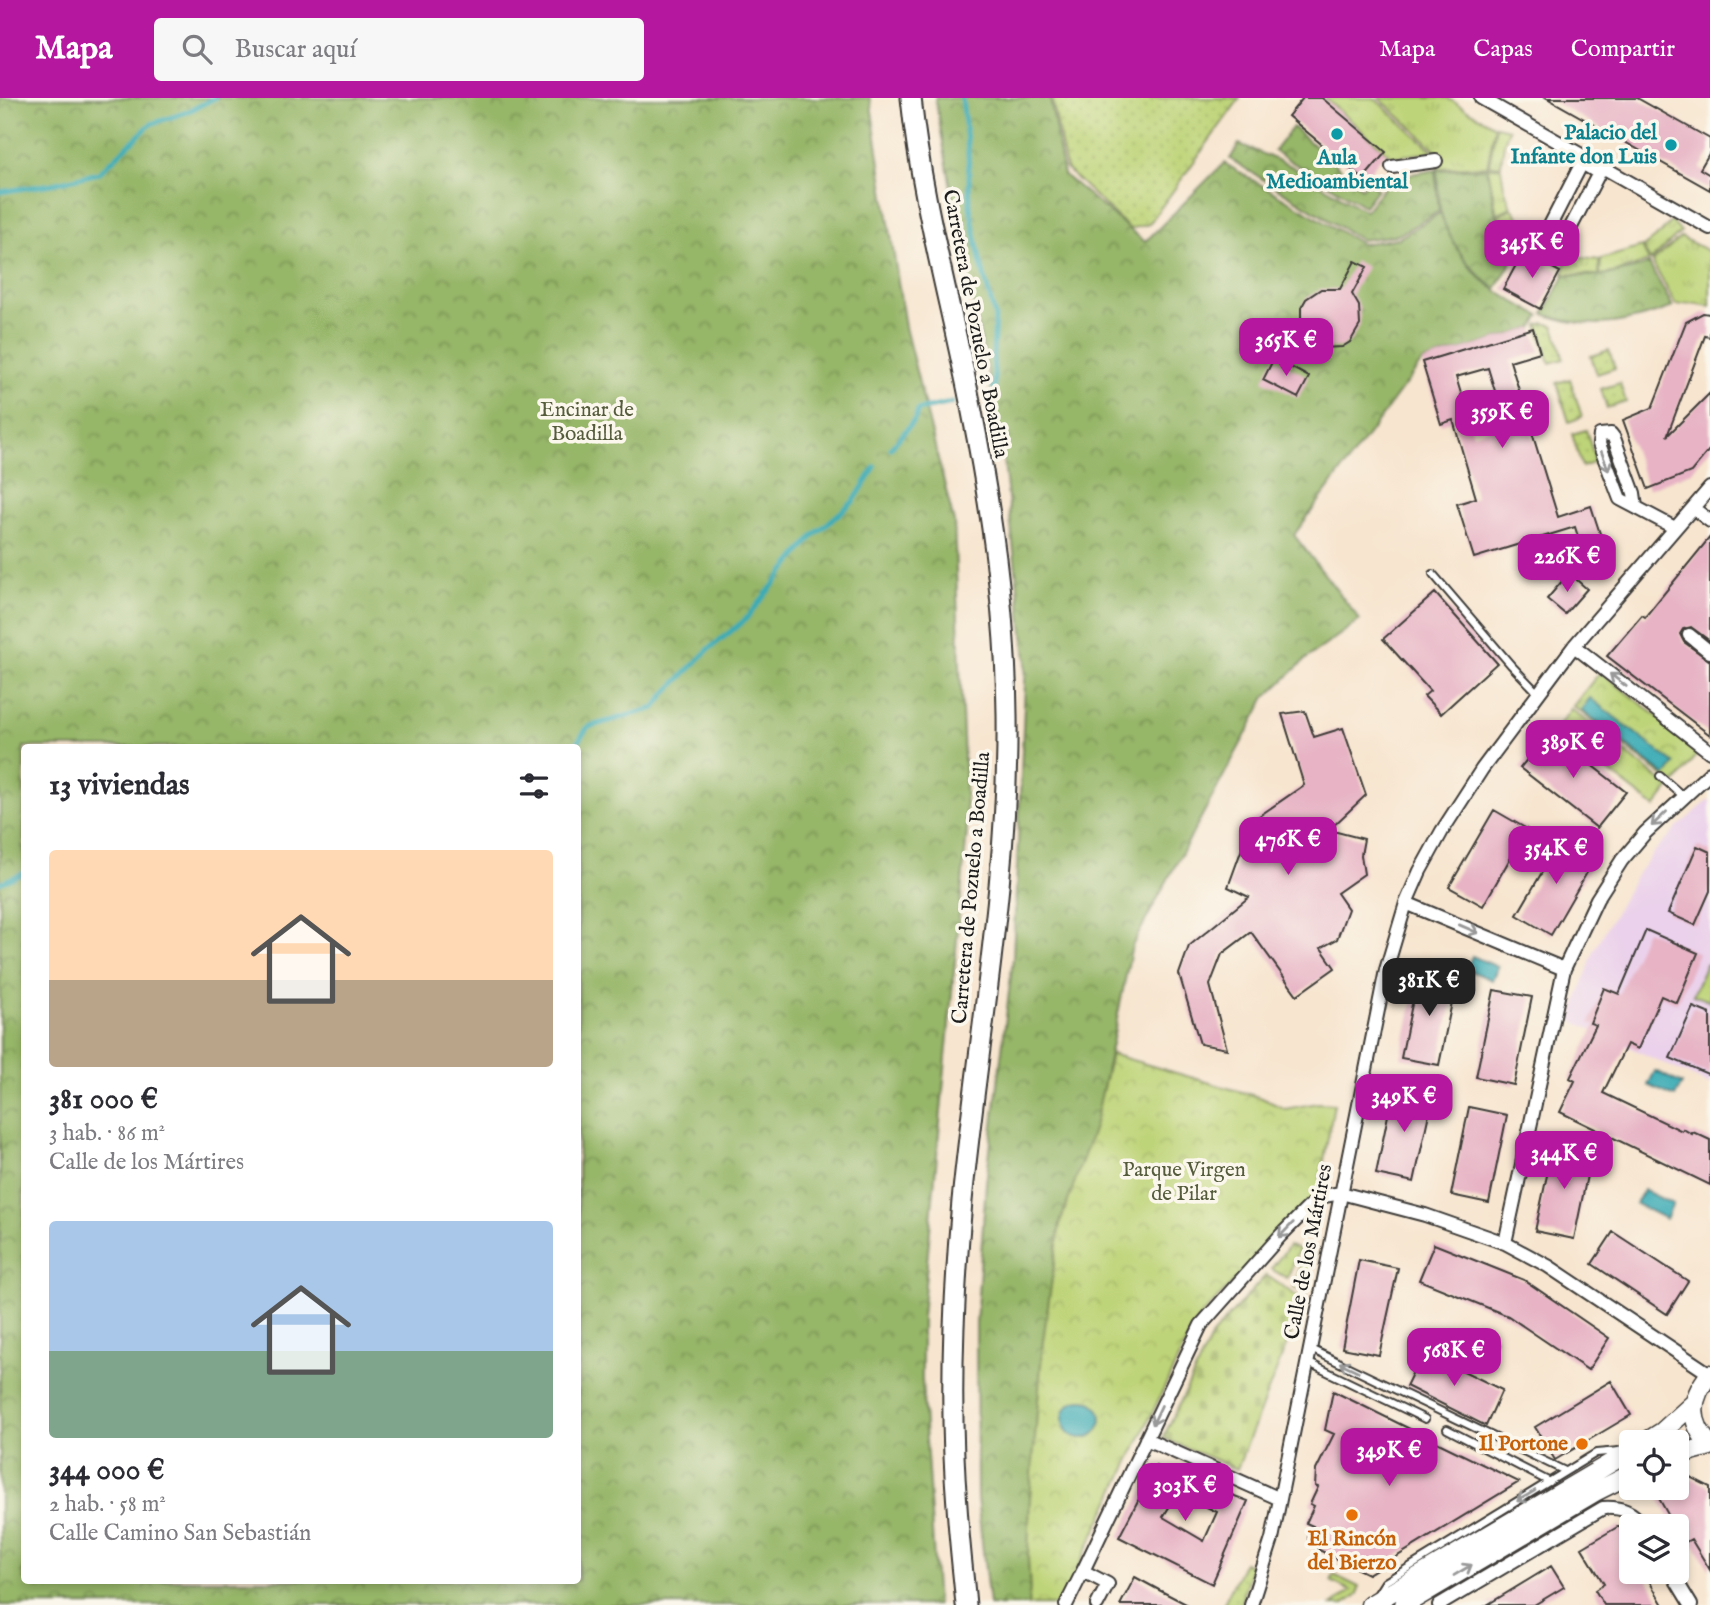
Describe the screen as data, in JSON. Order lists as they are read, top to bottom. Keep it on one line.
{"streets":{"main road":["Carretera de Pozuelo a Boadilla"],"street":["Calle de los Mártires"]},"parks":["Encinar de Boadilla","Parque Virgen de Pilar"],"places":["Aula Medioambiental","Palacio del Infante don Luis","Il Portone","El Rincón del Bierzo"],"page":{"header":"Mapa","search":"Buscar aquí","nav":["Mapa","Capas","Compartir"],"price":["345K €","365K €","359K €","226K €","389K €","476K €","354K €","381K €","349K €","344K €","568K €","349K €","303K €"],"heading":"13 viviendas","list":[{"name":"381 000 €","note":"3 hab. · 86 m² · Calle de los Mártires"},{"name":"344 000 €","note":"2 hab. · 58 m² · Calle Camino San Sebastián"}]}}
